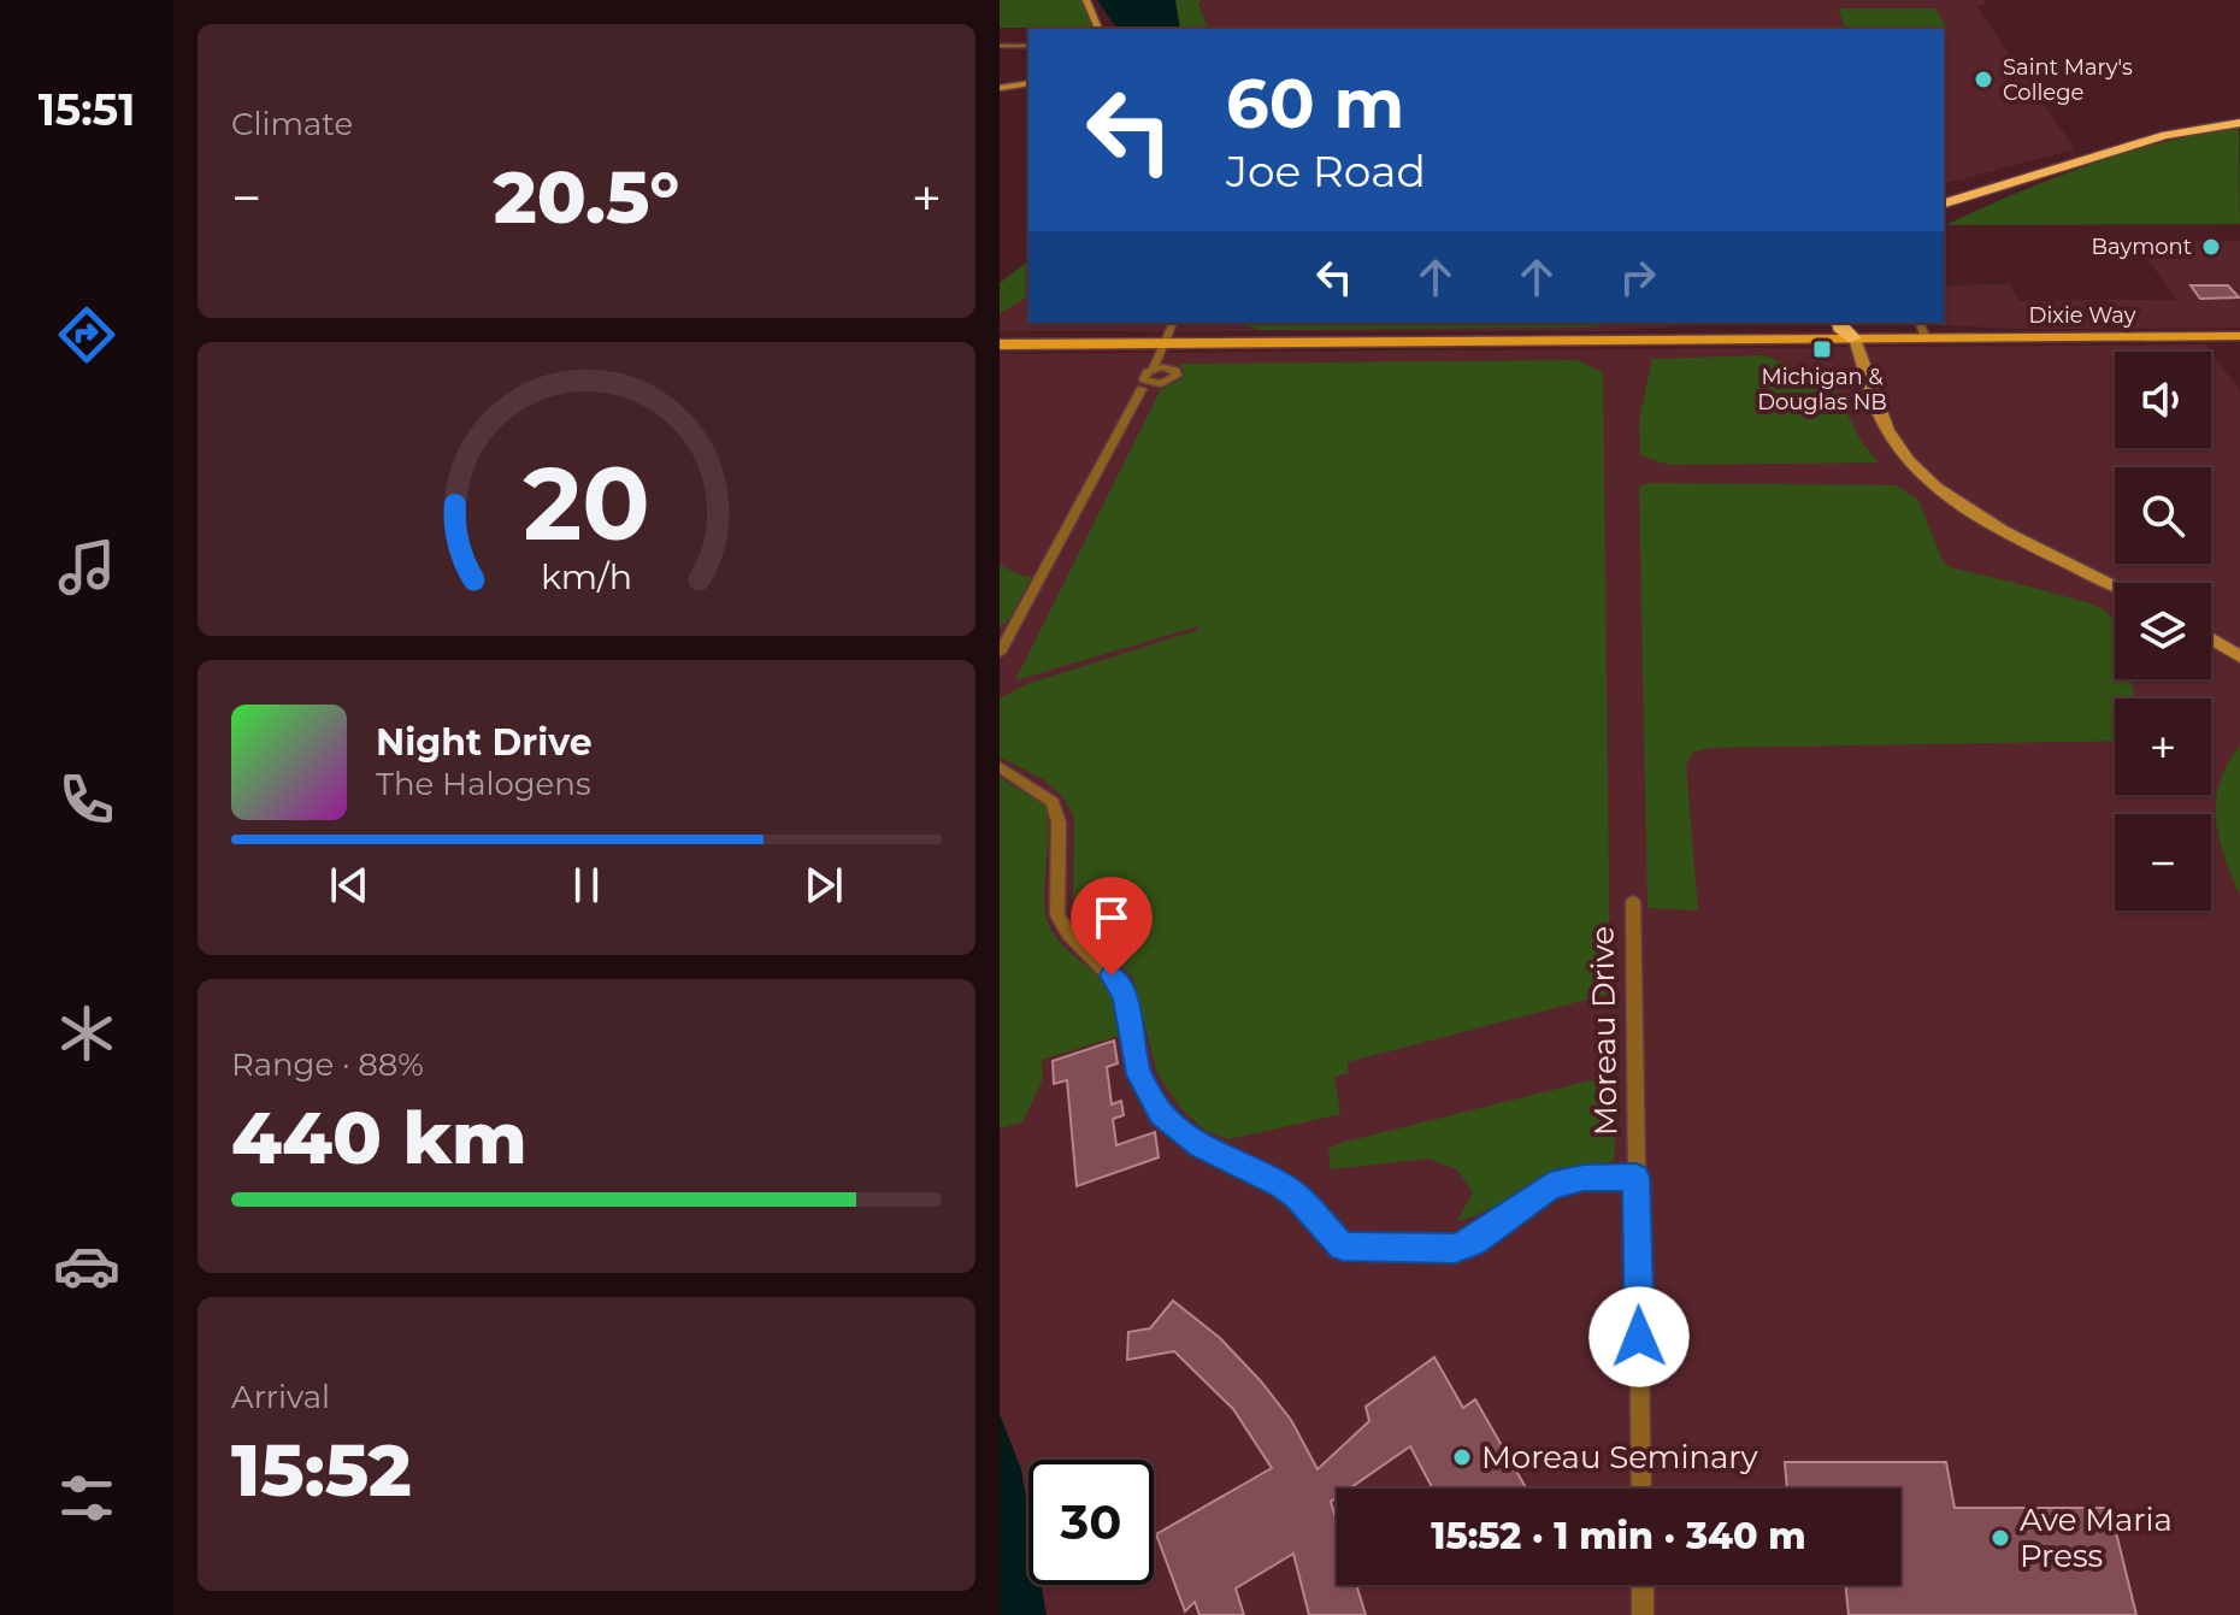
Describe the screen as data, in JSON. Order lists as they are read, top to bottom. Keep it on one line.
{"streets":{"main road":["Dixie Way"],"street":["Moreau Drive"]},"places":{"other":["Saint Mary's College","Baymont","Moreau Seminary","Ave Maria Press"],"transit":["Michigan & Douglas NB"]},"page":{"tabs":"15:51","tile":["Climate",["Range · 88%","440 km"],["Arrival","15:52"]],"turn":["60 m","Joe Road"],"heat":["−","20.5°","+"],"map_buttons":["+","−"],"song":["Night Drive","The Halogens"],"limit":"30","trip":"15:52 · 1 min · 340 m","gauge":["20","km/h"]}}
